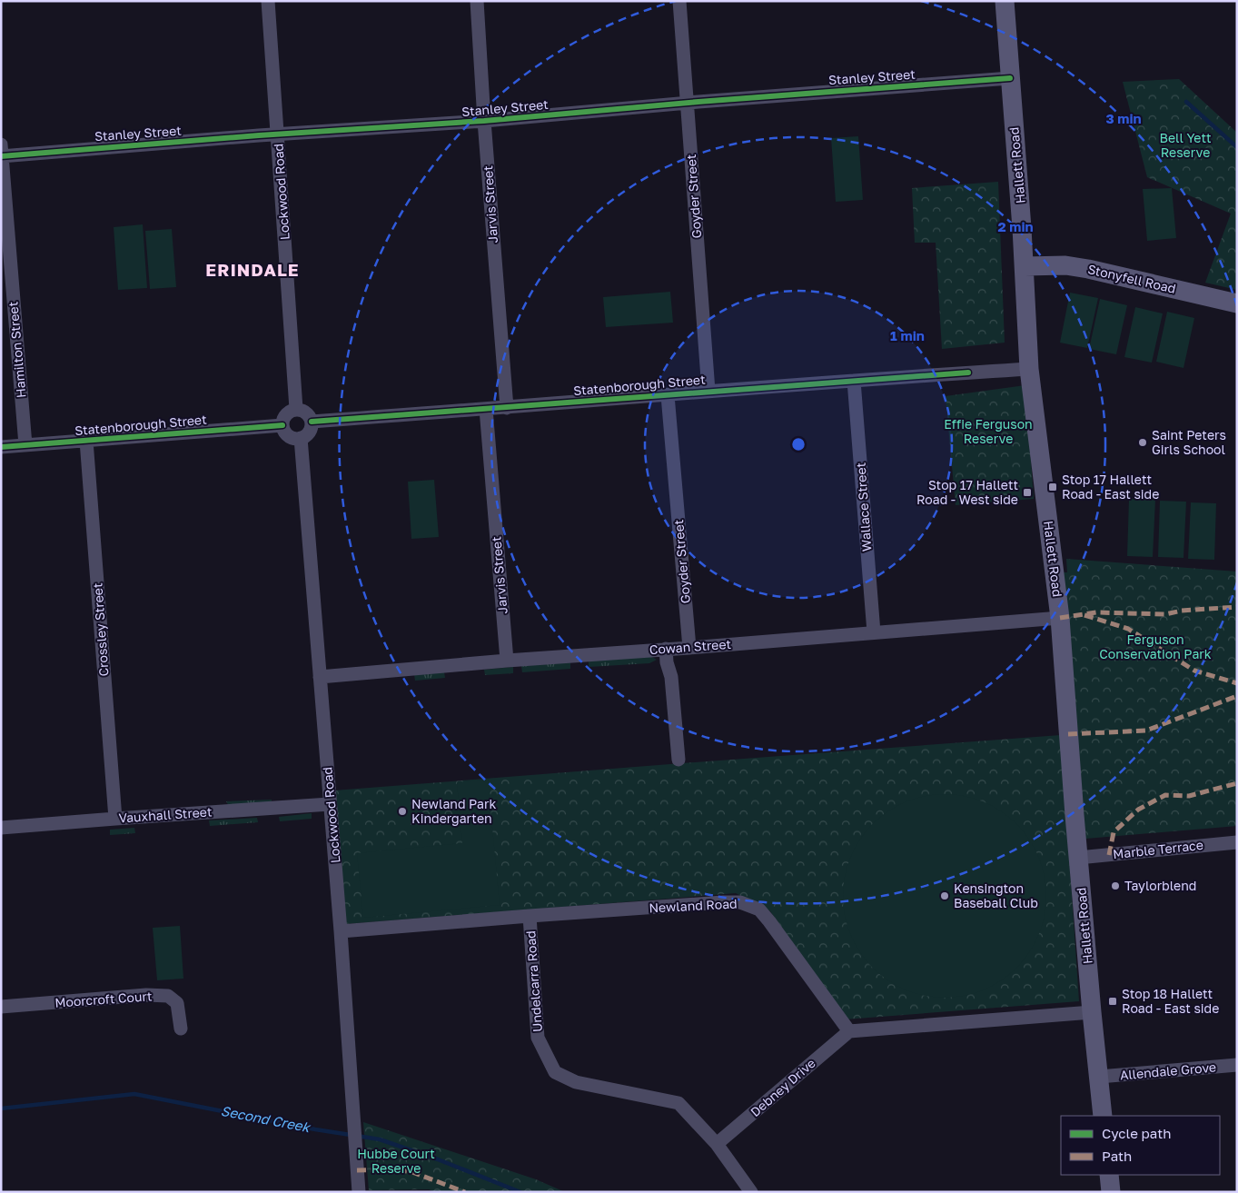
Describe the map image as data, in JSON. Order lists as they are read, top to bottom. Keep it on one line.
{"streets":{"main road":["Hallett Road","Stonyfell Road"],"street":["Stanley Street","Lockwood Road","Goyder Street","Jarvis Street","Hamilton Street","Statenborough Street","Wallace Street","Crossley Street","Cowan Street","Vauxhall Street","Marble Terrace","Newland Road","Undelcarra Road","Moorcroft Court","Allendale Grove","Debney Drive"]},"crossings":[["Stanley Street","Hallett Road"],["Stanley Street","Lockwood Road"],["Stanley Street","Goyder Street"],["Stanley Street","Jarvis Street"],["Stanley Street","Hamilton Street"],["Hallett Road","Stonyfell Road"],["Hallett Road","Statenborough Street"],["Hallett Road","Cowan Street"],["Hallett Road","Marble Terrace"],["Hallett Road","Allendale Grove"],["Lockwood Road","Statenborough Street"],["Lockwood Road","Cowan Street"],["Lockwood Road","Vauxhall Street"],["Lockwood Road","Newland Road"],["Goyder Street","Statenborough Street"],["Goyder Street","Cowan Street"],["Jarvis Street","Statenborough Street"],["Jarvis Street","Cowan Street"],["Hamilton Street","Statenborough Street"],["Statenborough Street","Wallace Street"],["Statenborough Street","Crossley Street"],["Wallace Street","Cowan Street"],["Crossley Street","Vauxhall Street"],["Newland Road","Undelcarra Road"],["Newland Road","Debney Drive"],["Undelcarra Road","Debney Drive"]],"districts":["ERINDALE"],"water":["Second Creek"],"parks":["Bell Yett Reserve","Effie Ferguson Reserve","Ferguson Conservation Park","Hubbe Court Reserve"],"places":{"other":["Saint Peters Girls School","Newland Park Kindergarten","Taylorblend","Kensington Baseball Club"],"transit":["Stop 17 Hallett Road - East side","Stop 17 Hallett Road - West side","Stop 18 Hallett Road - East side"]},"legend":["Cycle path","Path"],"rings":["3 min","2 min","1 min"]}
